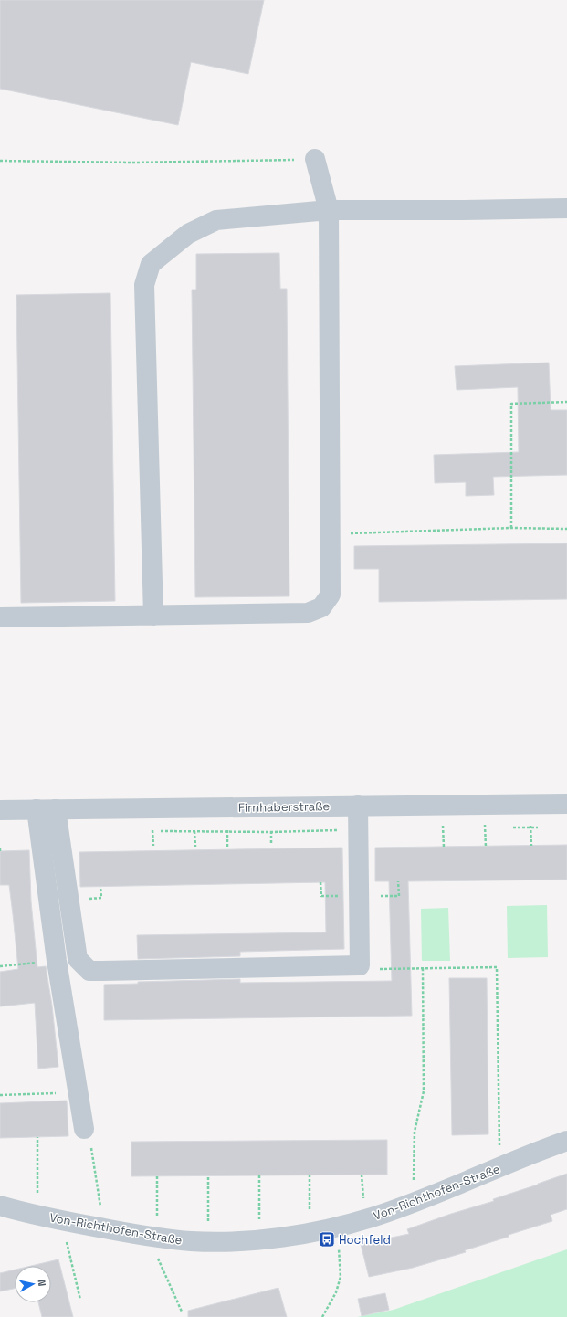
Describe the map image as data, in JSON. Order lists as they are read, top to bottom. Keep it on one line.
{"streets":{"street":["Firnhaberstraße","Von-Richthofen-Straße"]},"places":{"bus stop":["Hochfeld"]},"north":"right"}
